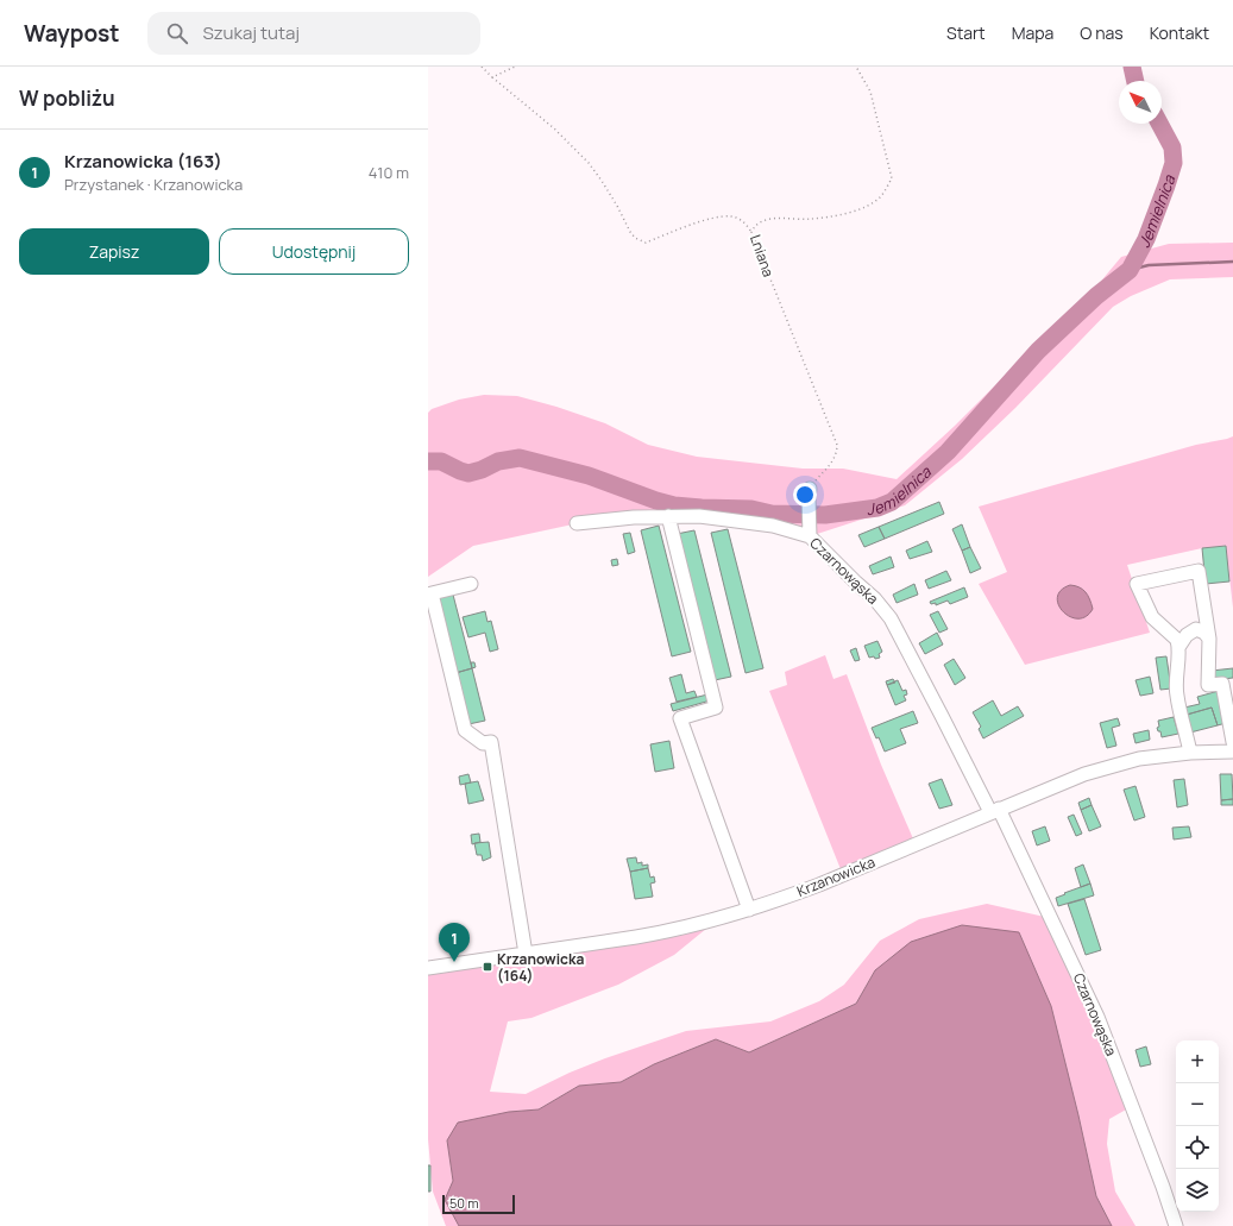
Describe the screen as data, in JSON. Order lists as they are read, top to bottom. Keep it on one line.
{"streets":{"street":["Czarnowąska","Krzanowicka"],"path":["Lniana"]},"crossings":[["Czarnowąska","Krzanowicka"]],"water":["Jemielnica"],"places":{"transit":["Krzanowicka (164)"]},"scale_bar":"50 m","north":"top left","page":{"header":"Waypost","search":"Szukaj tutaj","nav":["Start","Mapa","O nas","Kontakt"],"heading":"W pobliżu","list":[{"mark":"1","name":"Krzanowicka (163)","note":"Przystanek · Krzanowicka","value":"410 m"}],"buttons":["Zapisz","Udostępnij"],"pins":"1","map_buttons":["+","−"],"scale":"50 m"}}
